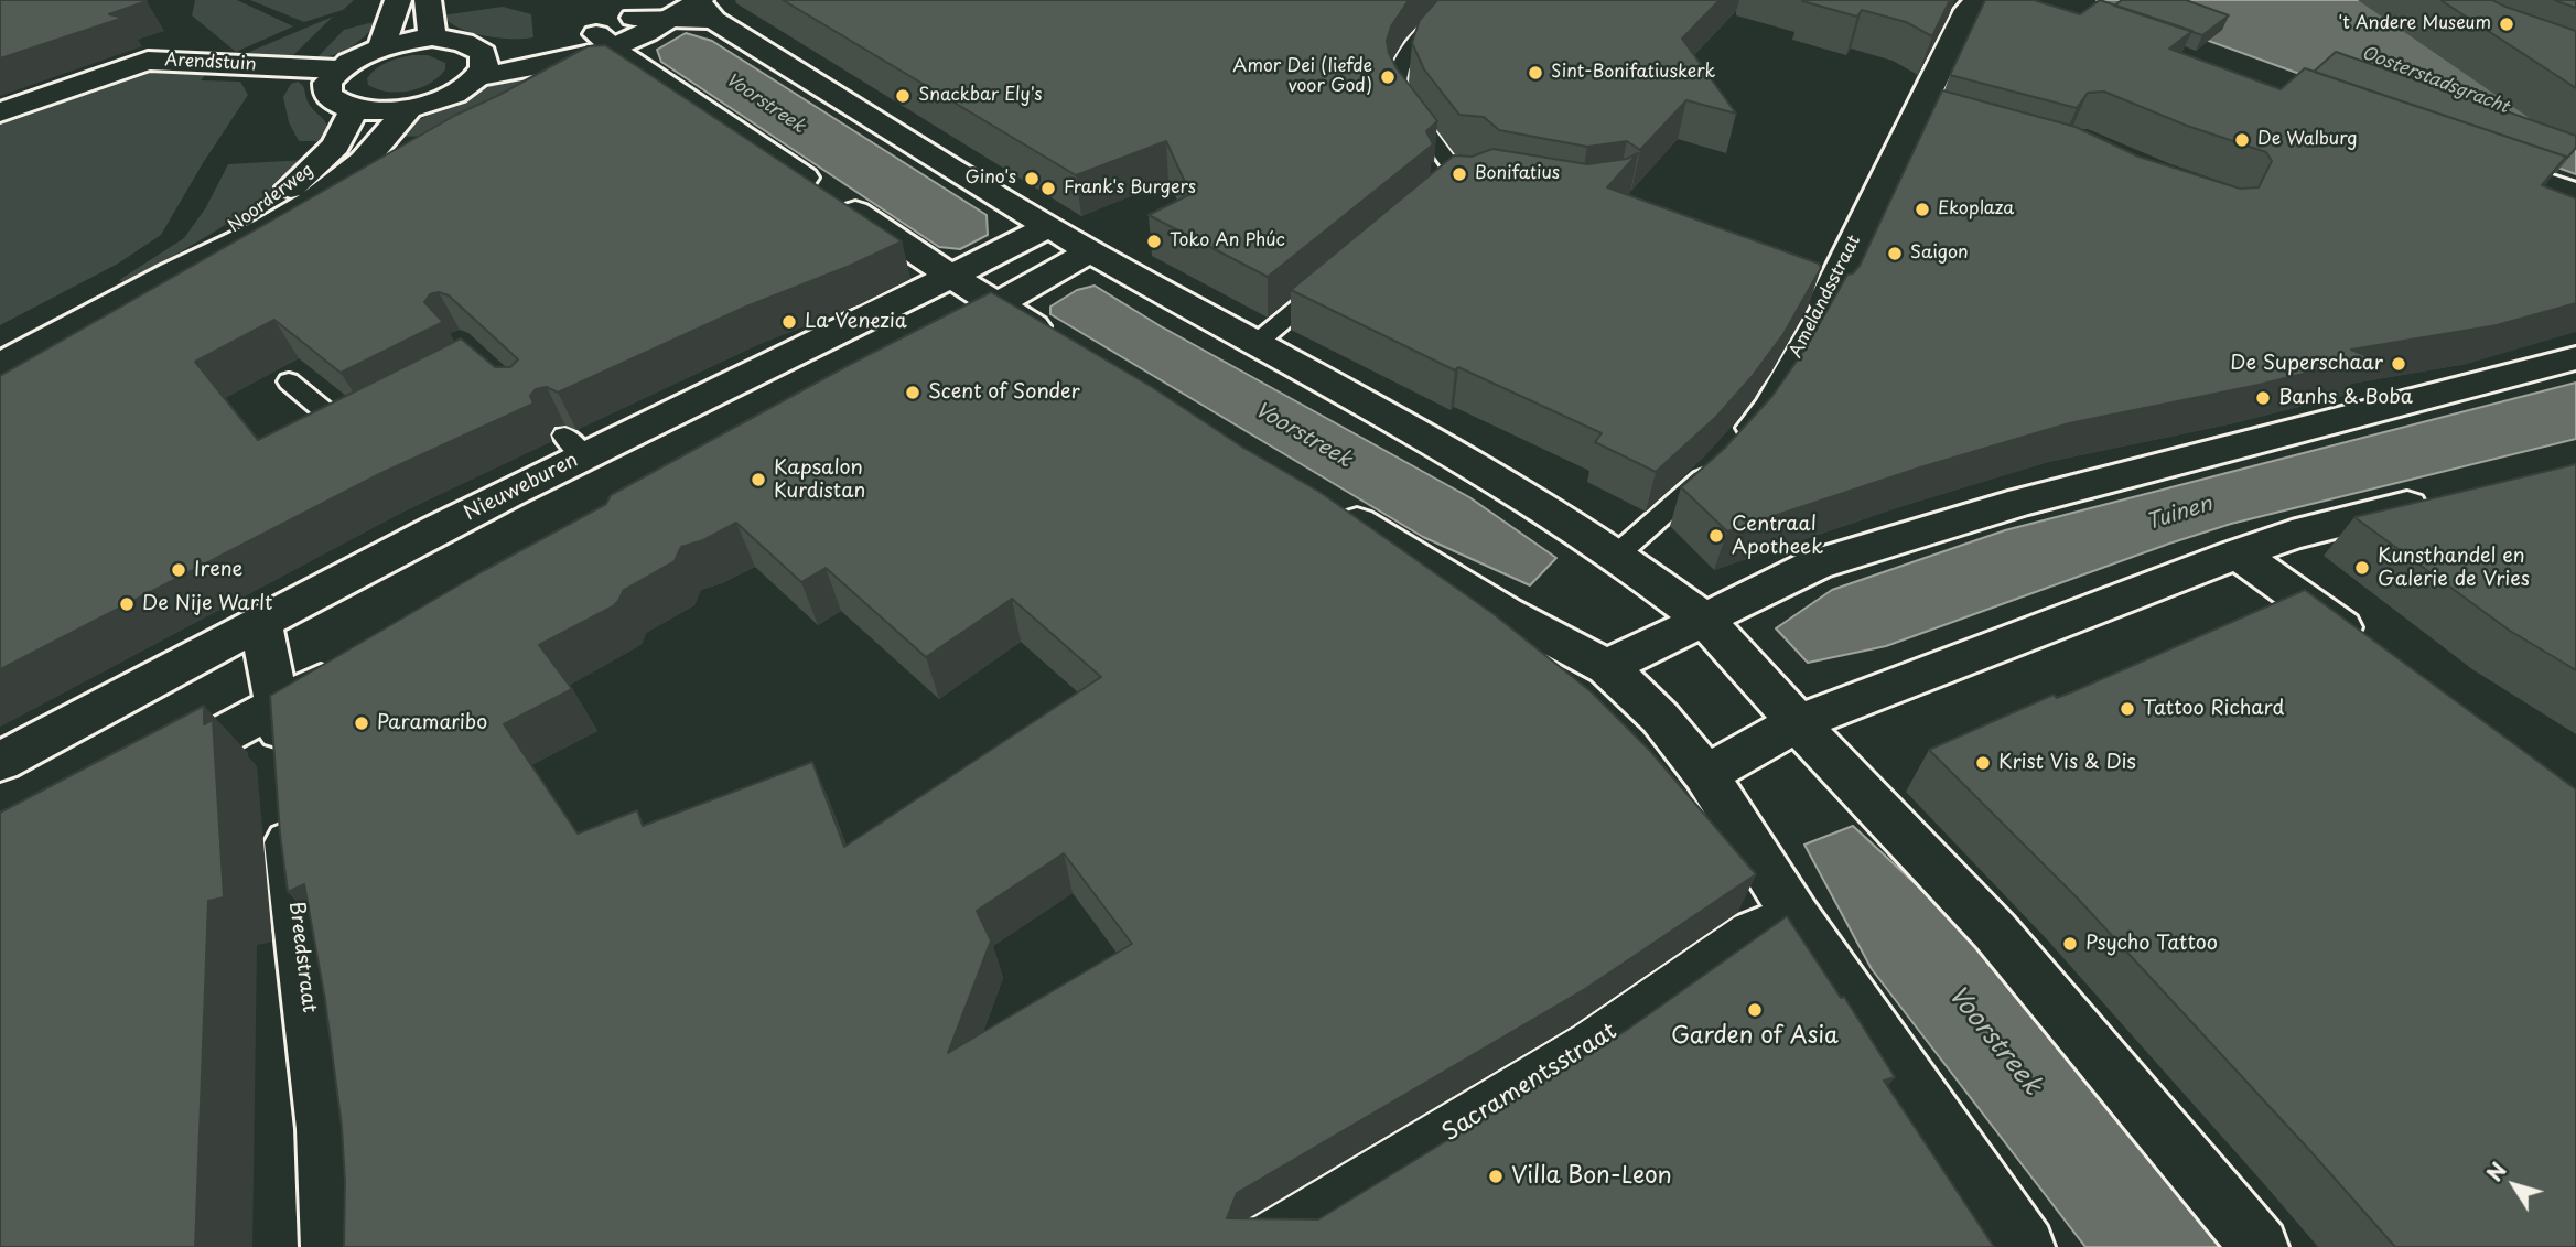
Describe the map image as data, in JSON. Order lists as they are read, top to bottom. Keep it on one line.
{"streets":{"street":["Arendstuin","Noorderweg","Amelandsstraat","Nieuweburen","Breedstraat","Sacramentsstraat"]},"crossings":[["Nieuweburen","Breedstraat"]],"water":["Oosterstadsgracht","Voorstreek","Tuinen"],"places":["'t Andere Museum","Sint-Bonifatiuskerk","Amor Dei (liefde voor God)","Snackbar Ely's","De Walburg","Bonifatius","Gino's","Frank's Burgers","Ekoplaza","Toko An Phúc","Saigon","La Venezia","De Superschaar","Scent of Sonder","Banhs & Boba","Kapsalon Kurdistan","Centraal Apotheek","Kunsthandel en Galerie de Vries","Irene","De Nije Warlt","Tattoo Richard","Paramaribo","Krist Vis & Dis","Psycho Tattoo","Garden of Asia","Villa Bon-Leon"],"north":"top left"}
